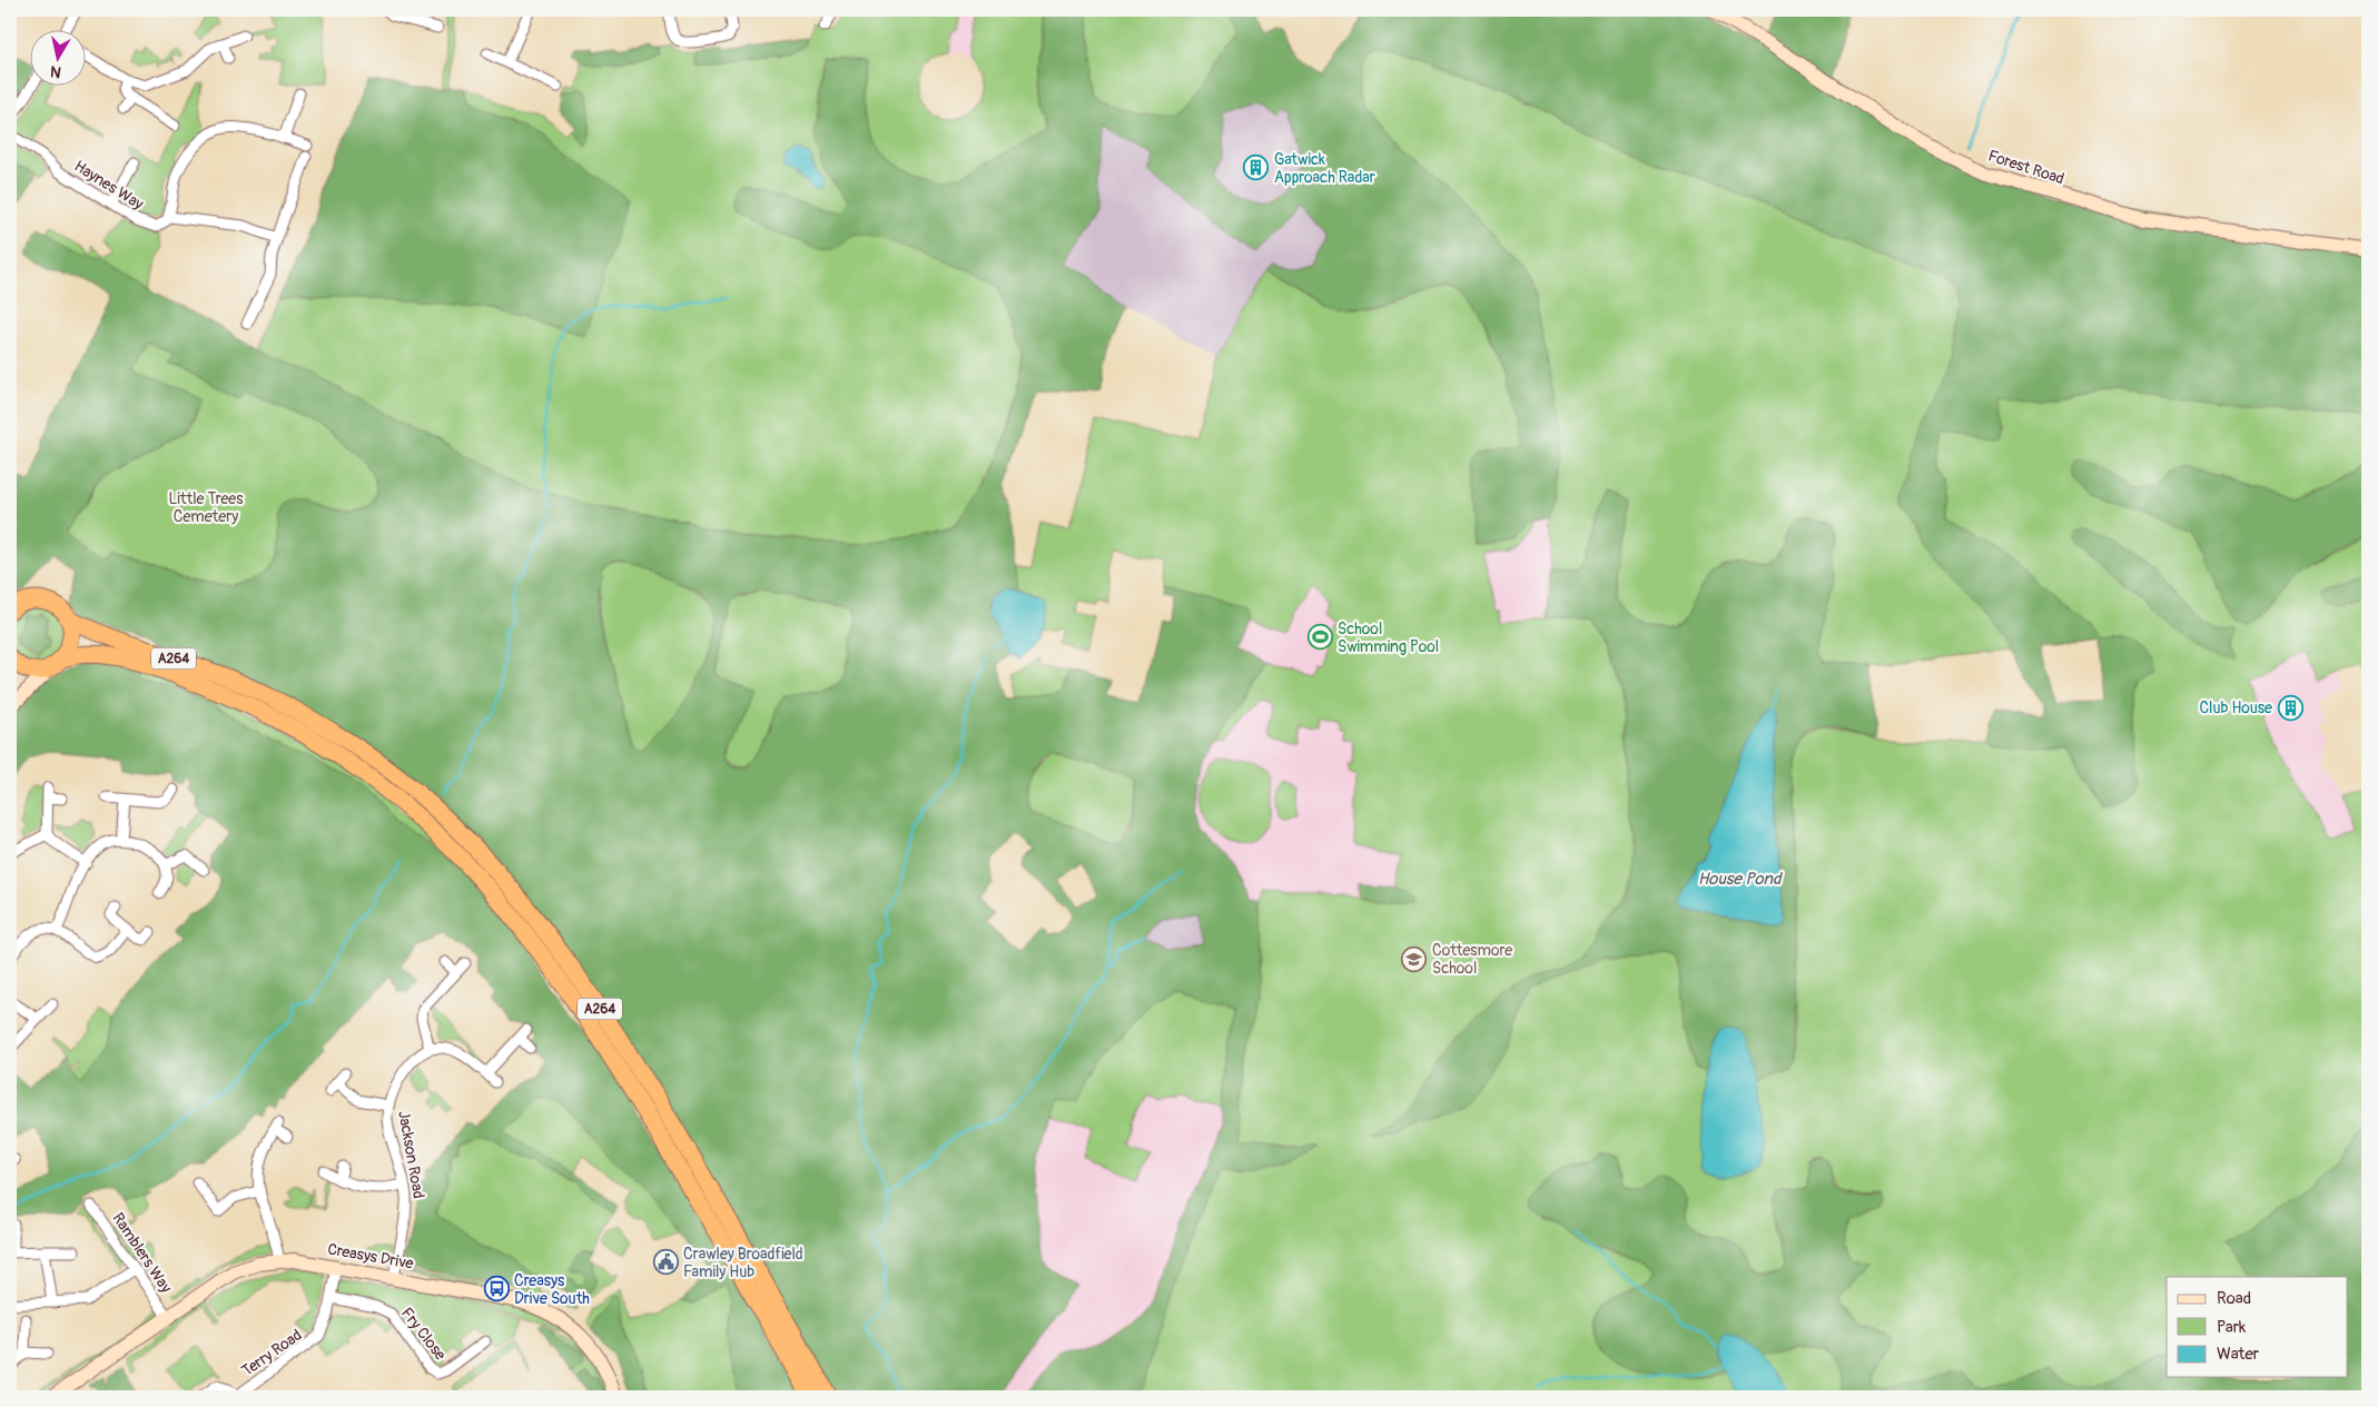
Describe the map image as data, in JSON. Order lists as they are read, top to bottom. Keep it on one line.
{"streets":{"highway":["A264"],"street":["Forest Road","Haynes Way","Jackson Road","Ramblers Way","Creasys Drive","Fry Close","Terry Road"]},"crossings":[["Jackson Road","Creasys Drive"],["Ramblers Way","Creasys Drive"],["Creasys Drive","Terry Road"],["Fry Close","Terry Road"]],"water":["House Pond"],"parks":["Little Trees Cemetery"],"places":{"building":["Gatwick Approach Radar","Club House"],"sports":["School Swimming Pool"],"school or university":["Cottesmore School"],"public building":["Crawley Broadfield Family Hub"],"bus stop":["Creasys Drive South"]},"legend":["Road","Park","Water"],"north":"bottom"}
